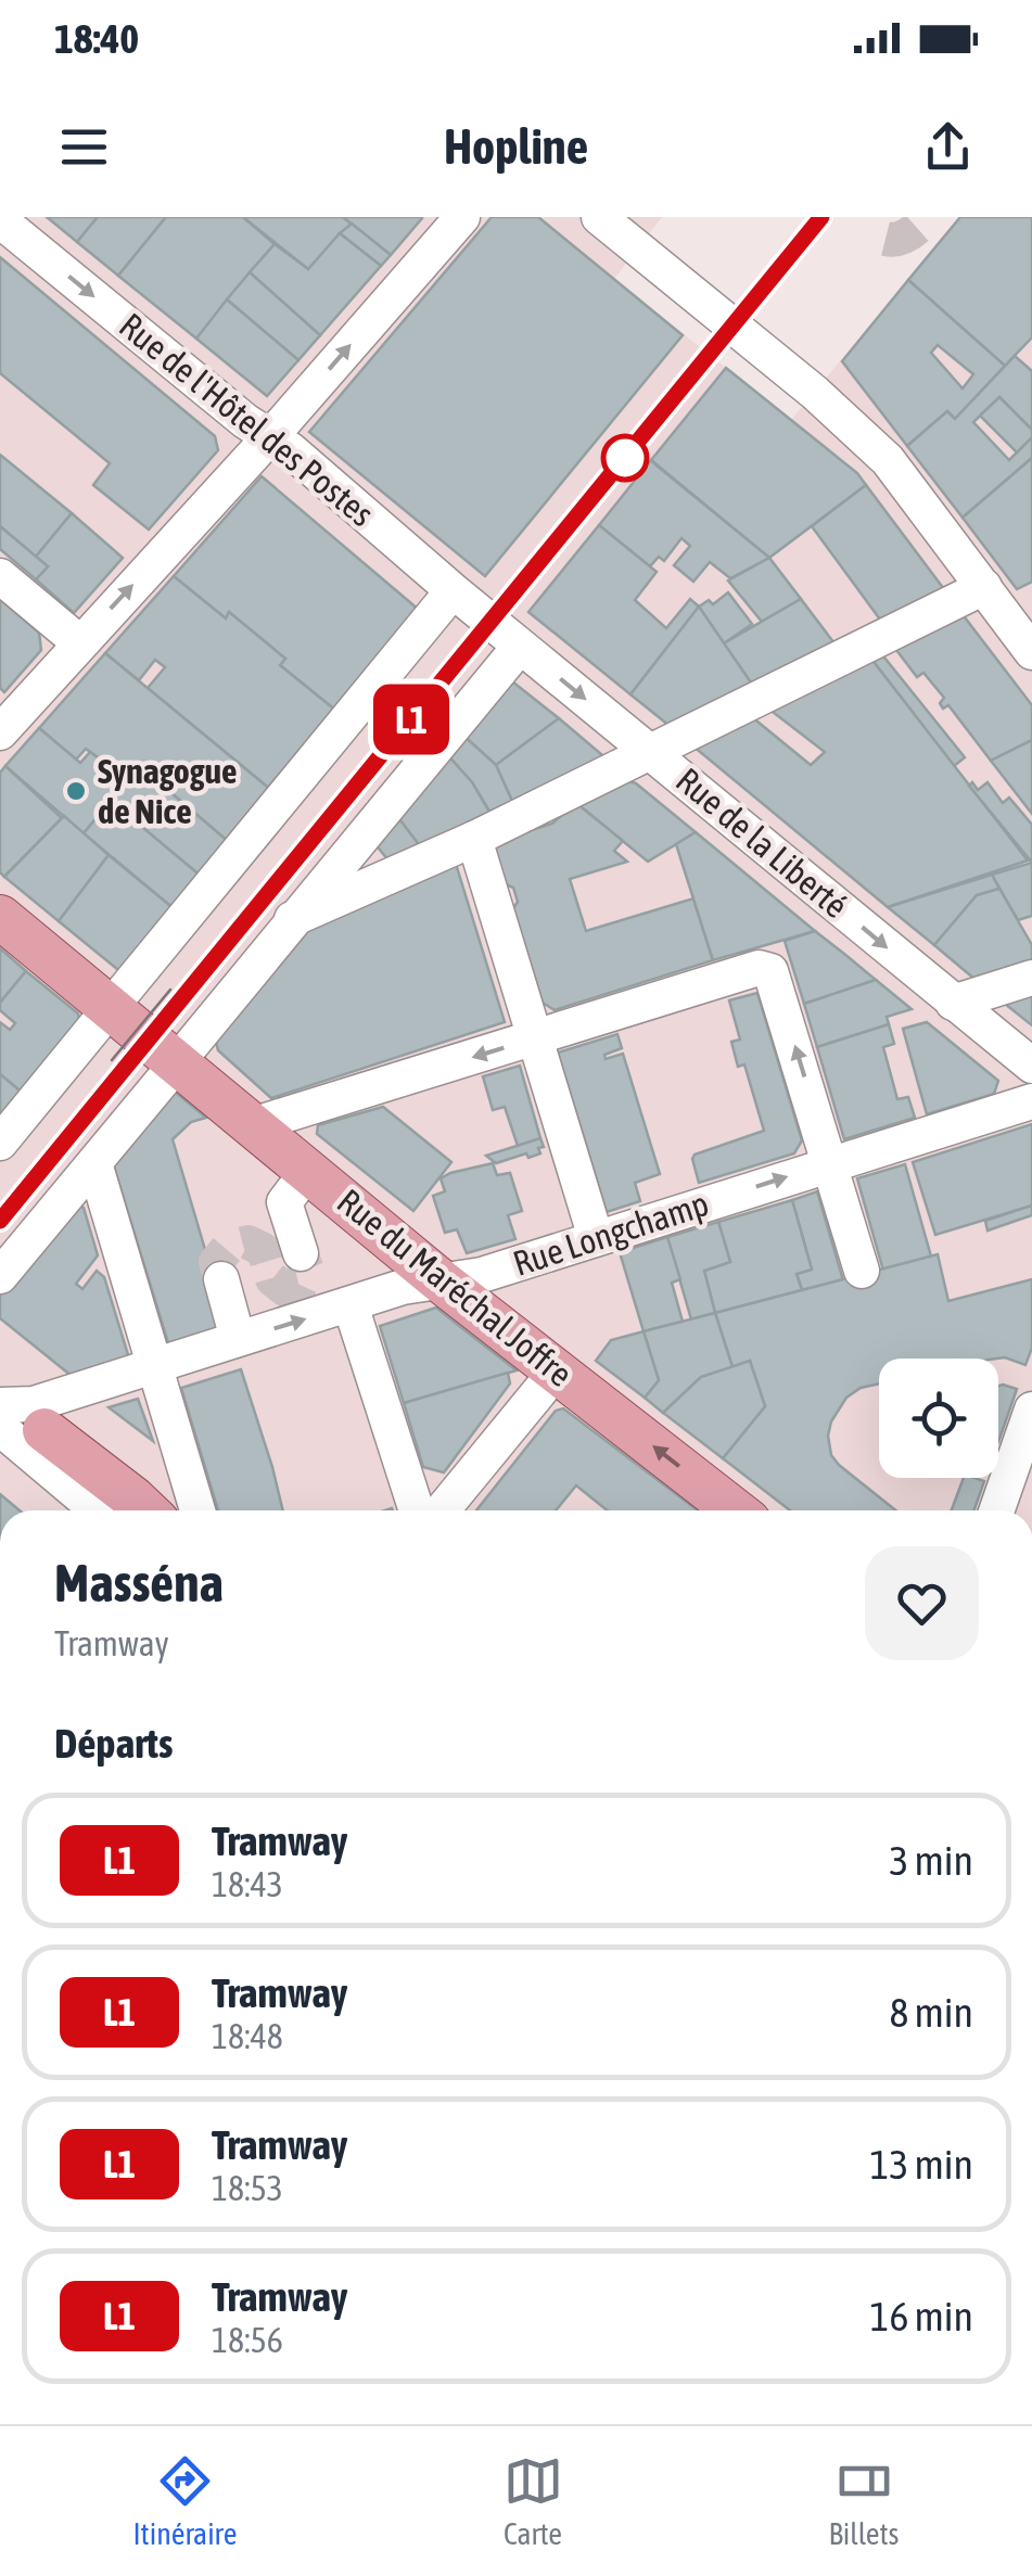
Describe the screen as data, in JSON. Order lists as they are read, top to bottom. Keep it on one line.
{"streets":{"main road":["Rue du Maréchal Joffre"],"street":["Rue de l'Hôtel des Postes","Rue de la Liberté","Rue Longchamp"]},"crossings":[["Rue de l'Hôtel des Postes","Rue de la Liberté"],["Rue Longchamp","Rue du Maréchal Joffre"]],"one_way":["Rue de l'Hôtel des Postes","Rue de la Liberté"],"places":["Synagogue de Nice"],"lines":["tram line L1"],"page":{"status":"18:40","header":"Hopline","on_map":"L1","heading":[["Masséna","Tramway"],"Départs"],"list":[{"mark":"L1","name":"Tramway","note":"18:43","value":"3 min"},{"mark":"L1","name":"Tramway","note":"18:48","value":"8 min"},{"mark":"L1","name":"Tramway","note":"18:53","value":"13 min"},{"mark":"L1","name":"Tramway","note":"18:56","value":"16 min"}],"tabs":["Itinéraire","Carte","Billets"]}}
